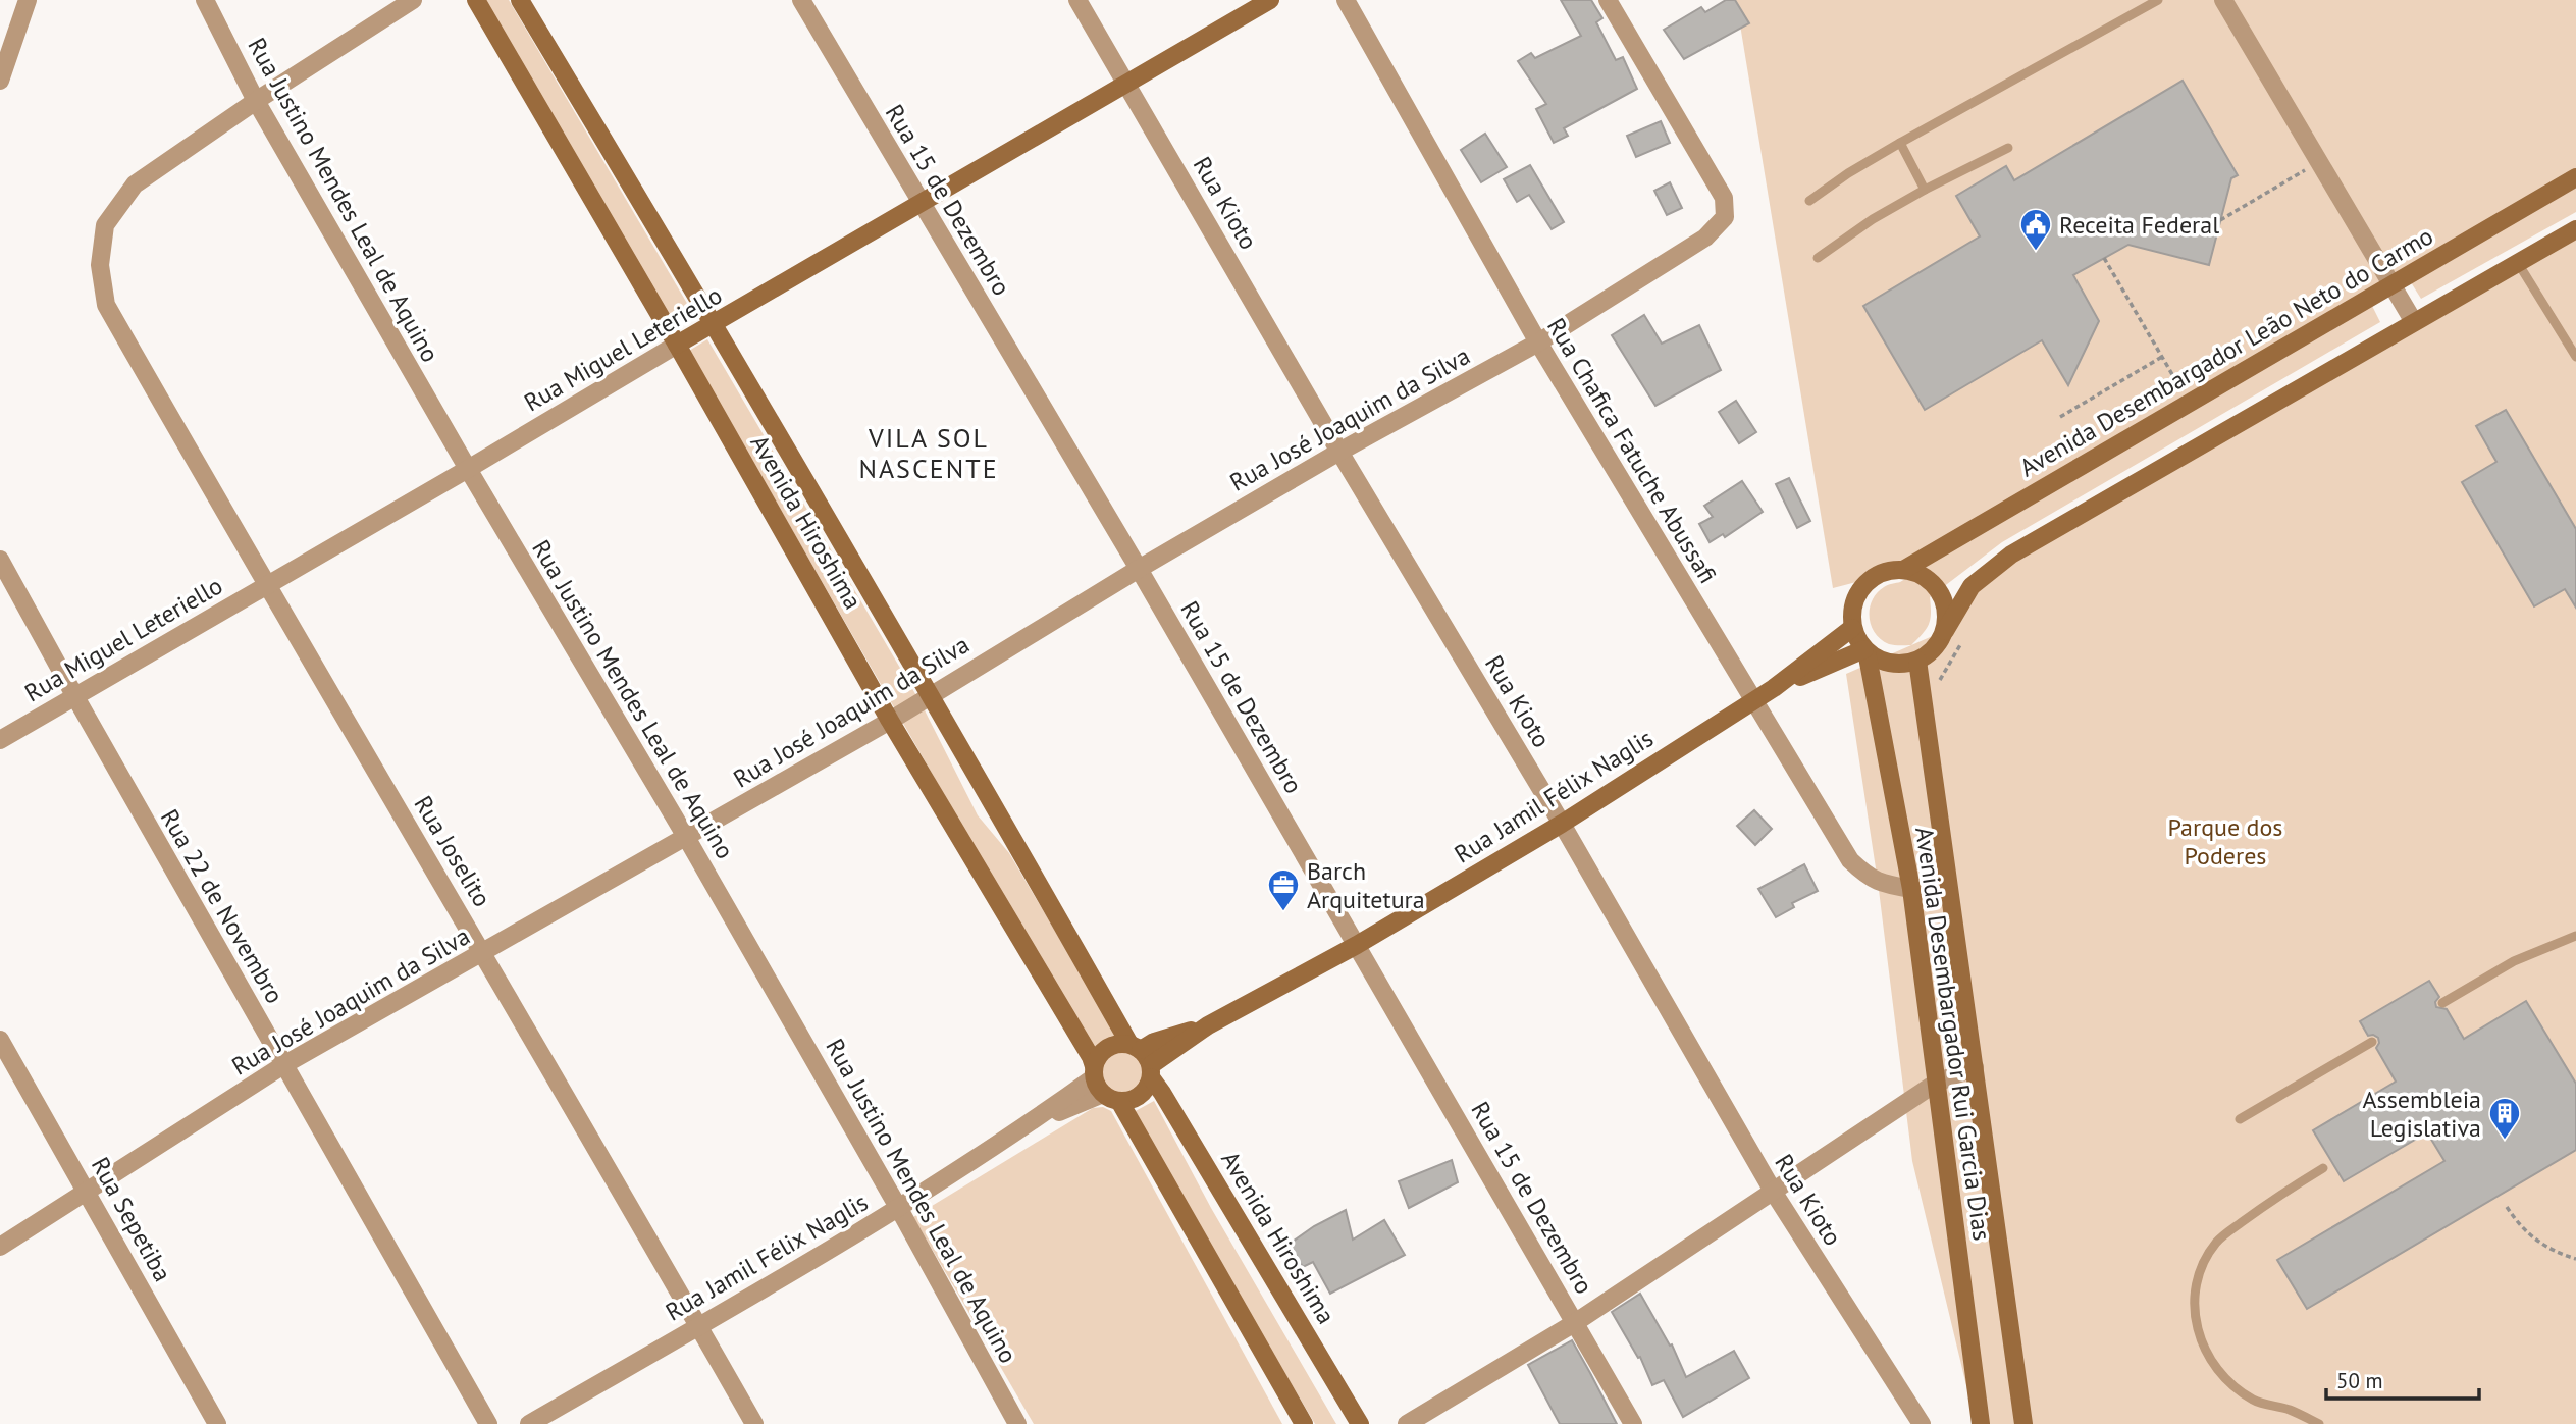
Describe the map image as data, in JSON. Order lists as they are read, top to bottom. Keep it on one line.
{"streets":{"main road":["Rua Miguel Leteriello","Avenida Desembargador Leão Neto do Carmo","Avenida Hiroshima","Rua Jamil Félix Naglis","Avenida Desembargador Rui Garcia Dias"],"street":["Rua Justino Mendes Leal de Aquino","Rua 15 de Dezembro","Rua Kioto","Rua José Joaquim da Silva","Rua Chafica Fatuche Abussafi","Rua Joselito","Rua 22 de Novembro","Rua Sepetiba"]},"crossings":[["Rua Justino Mendes Leal de Aquino","Rua Miguel Leteriello"],["Rua Justino Mendes Leal de Aquino","Rua José Joaquim da Silva"],["Rua Justino Mendes Leal de Aquino","Rua Jamil Félix Naglis"],["Rua Justino Mendes Leal de Aquino","Rua Joselito"],["Rua 15 de Dezembro","Rua Miguel Leteriello"],["Rua 15 de Dezembro","Rua José Joaquim da Silva"],["Rua 15 de Dezembro","Rua Jamil Félix Naglis"],["Rua Kioto","Rua Miguel Leteriello"],["Rua Kioto","Rua José Joaquim da Silva"],["Rua Kioto","Rua Jamil Félix Naglis"],["Rua Miguel Leteriello","Avenida Hiroshima"],["Rua Miguel Leteriello","Rua Joselito"],["Rua Miguel Leteriello","Rua 22 de Novembro"],["Avenida Desembargador Leão Neto do Carmo","Rua Jamil Félix Naglis"],["Avenida Desembargador Leão Neto do Carmo","Avenida Desembargador Rui Garcia Dias"],["Rua José Joaquim da Silva","Rua Chafica Fatuche Abussafi"],["Rua José Joaquim da Silva","Avenida Hiroshima"],["Rua José Joaquim da Silva","Rua Joselito"],["Rua José Joaquim da Silva","Rua 22 de Novembro"],["Rua José Joaquim da Silva","Rua Sepetiba"],["Rua Chafica Fatuche Abussafi","Rua Jamil Félix Naglis"],["Rua Chafica Fatuche Abussafi","Avenida Desembargador Rui Garcia Dias"],["Avenida Hiroshima","Rua Jamil Félix Naglis"],["Rua Jamil Félix Naglis","Rua Joselito"],["Rua Jamil Félix Naglis","Avenida Desembargador Rui Garcia Dias"]],"districts":["VILA SOL NASCENTE"],"parks":["Parque dos Poderes"],"places":{"public building":["Receita Federal"],"office":["Barch Arquitetura"],"building":["Assembleia Legislativa"]},"scale_bar":"50 m"}
